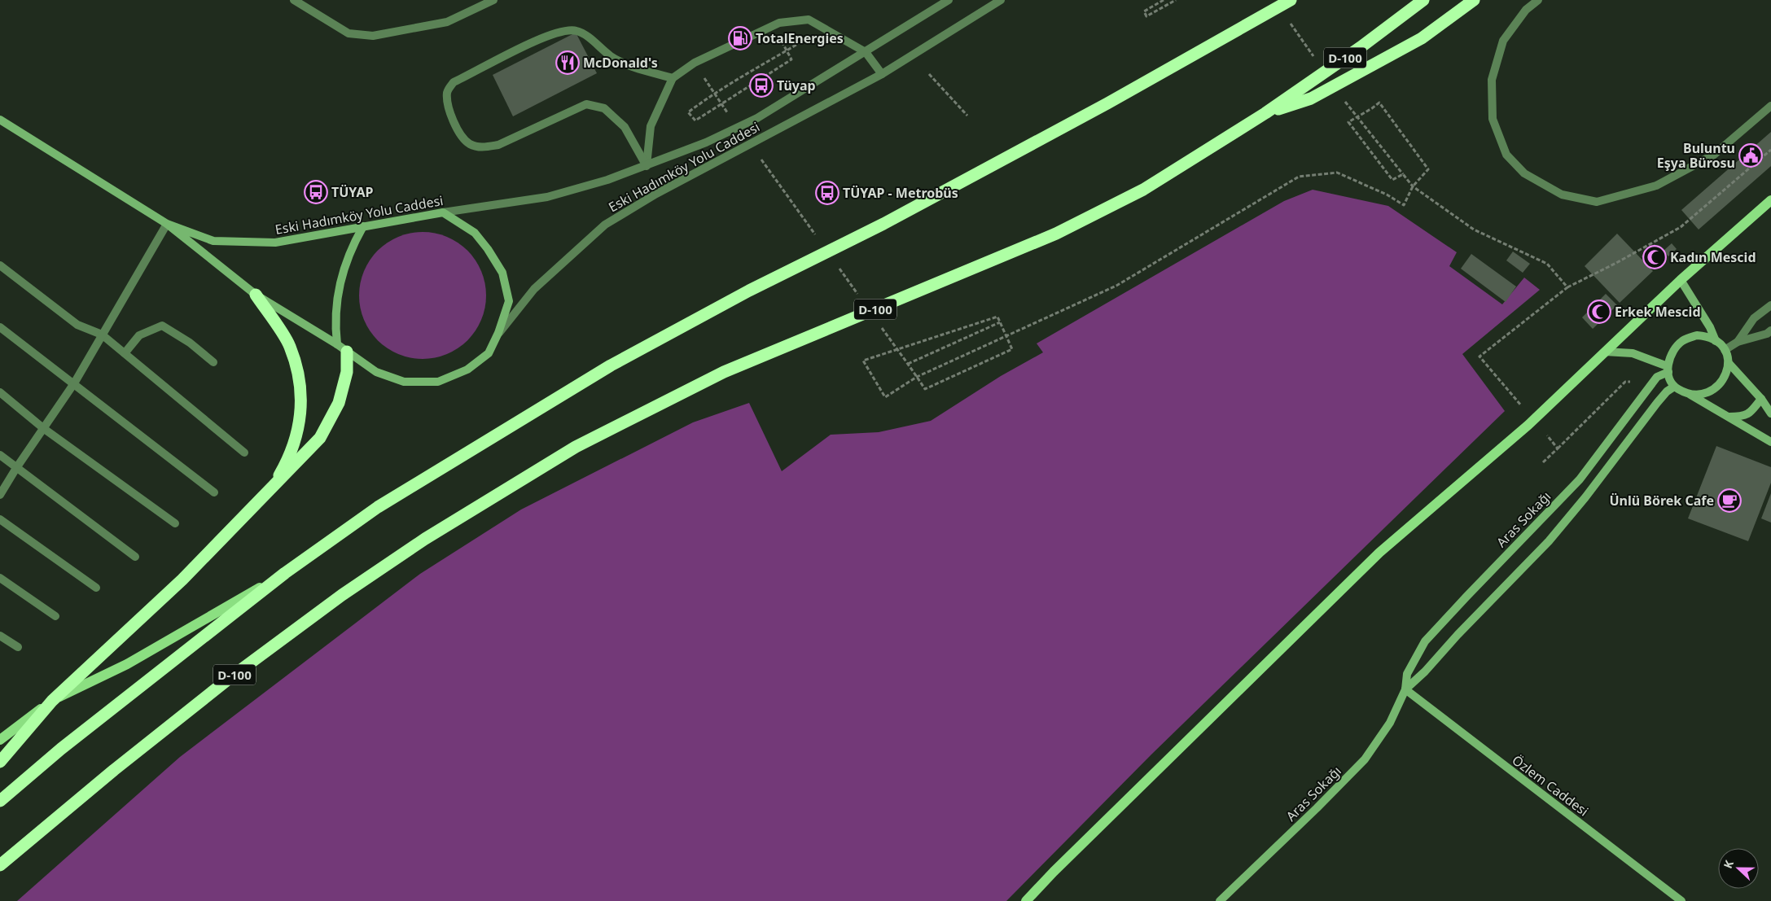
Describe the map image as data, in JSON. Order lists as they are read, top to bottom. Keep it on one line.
{"streets":{"highway":["D-100"],"street":["Eski Hadımköy Yolu Caddesi","Aras Sokağı","Özlem Caddesi"]},"crossings":[["Aras Sokağı","Özlem Caddesi"]],"places":{"fuel station":["TotalEnergies"],"restaurant":["McDonald's"],"bus stop":["Tüyap","TÜYAP","TÜYAP - Metrobüs"],"public building":["Buluntu Eşya Bürosu"],"mosque":["Kadın Mescid","Erkek Mescid"],"cafe":["Ünlü Börek Cafe"]},"north":"left"}
